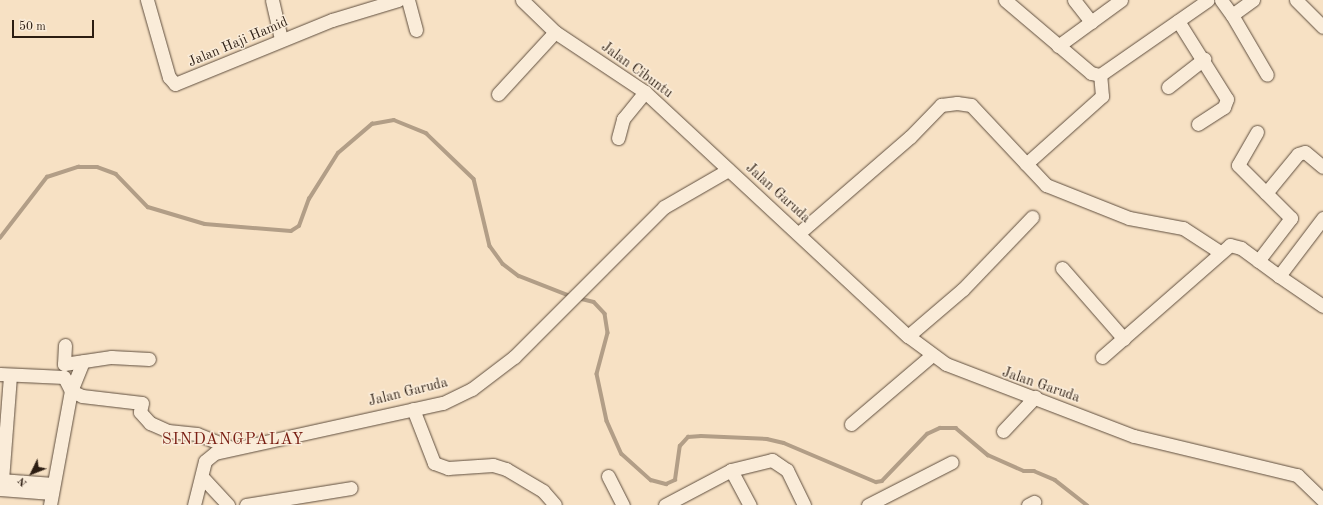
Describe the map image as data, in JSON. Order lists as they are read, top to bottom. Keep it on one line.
{"streets":{"street":["Jalan Haji Hamid","Jalan Cibuntu","Jalan Garuda"]},"crossings":[["Jalan Cibuntu","Jalan Garuda"]],"districts":["SINDANGPALAY"],"scale_bar":"50 m","north":"bottom left"}
